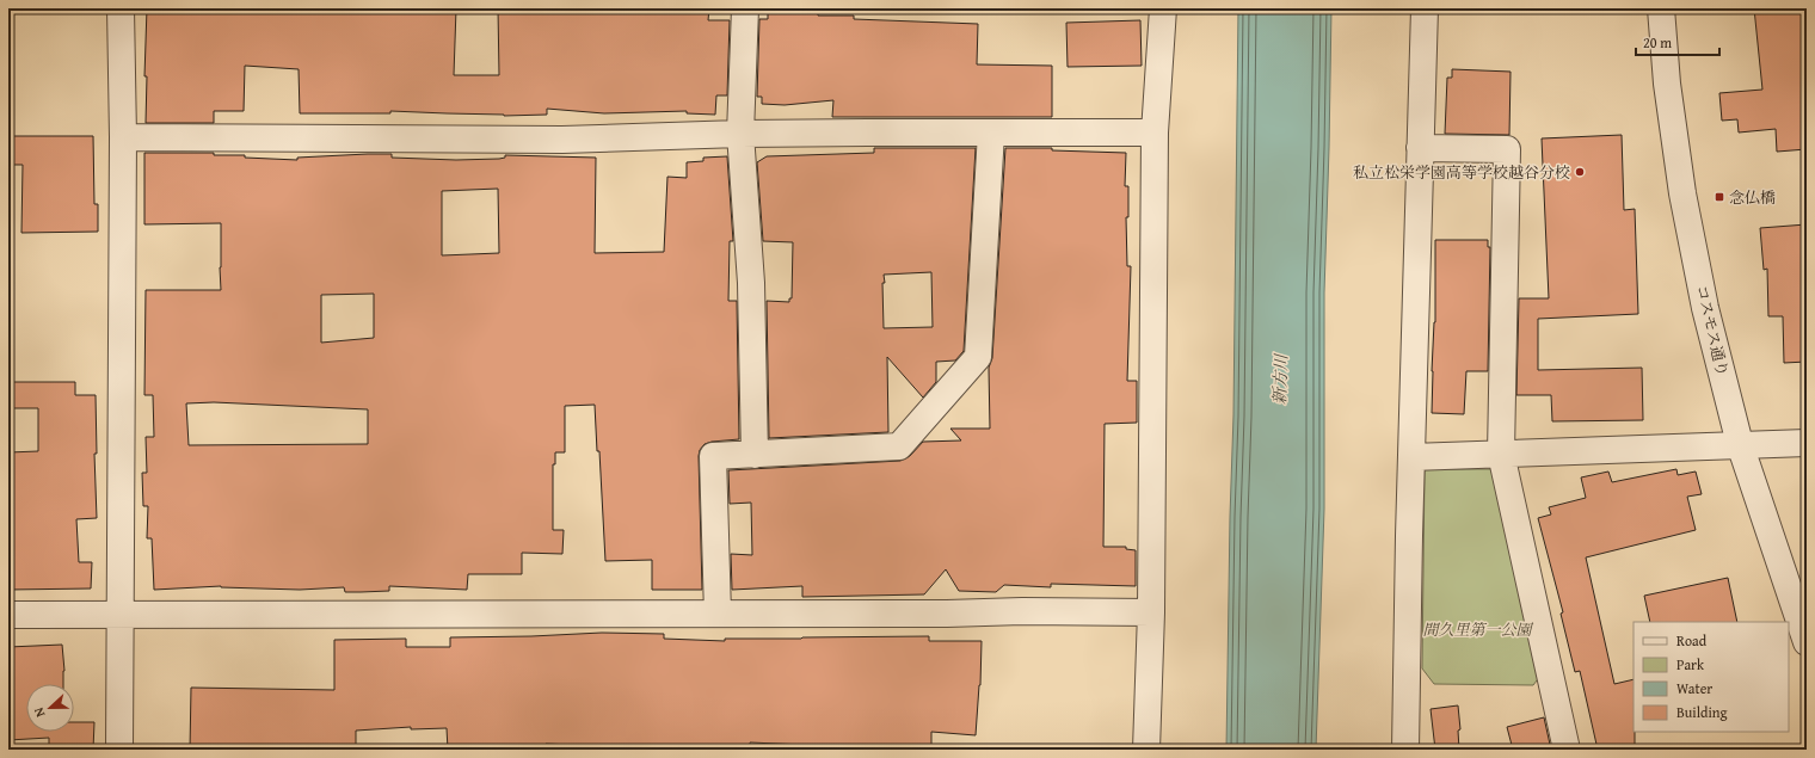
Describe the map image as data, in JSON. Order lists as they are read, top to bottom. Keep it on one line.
{"streets":{"street":["コスモス通り"]},"water":["新方川"],"parks":["間久里第一公園"],"places":{"other":["私立松栄学園高等学校越谷分校"],"transit":["念仏橋"]},"legend":["Road","Park","Water","Building"],"scale_bar":"20 m","north":"left"}
